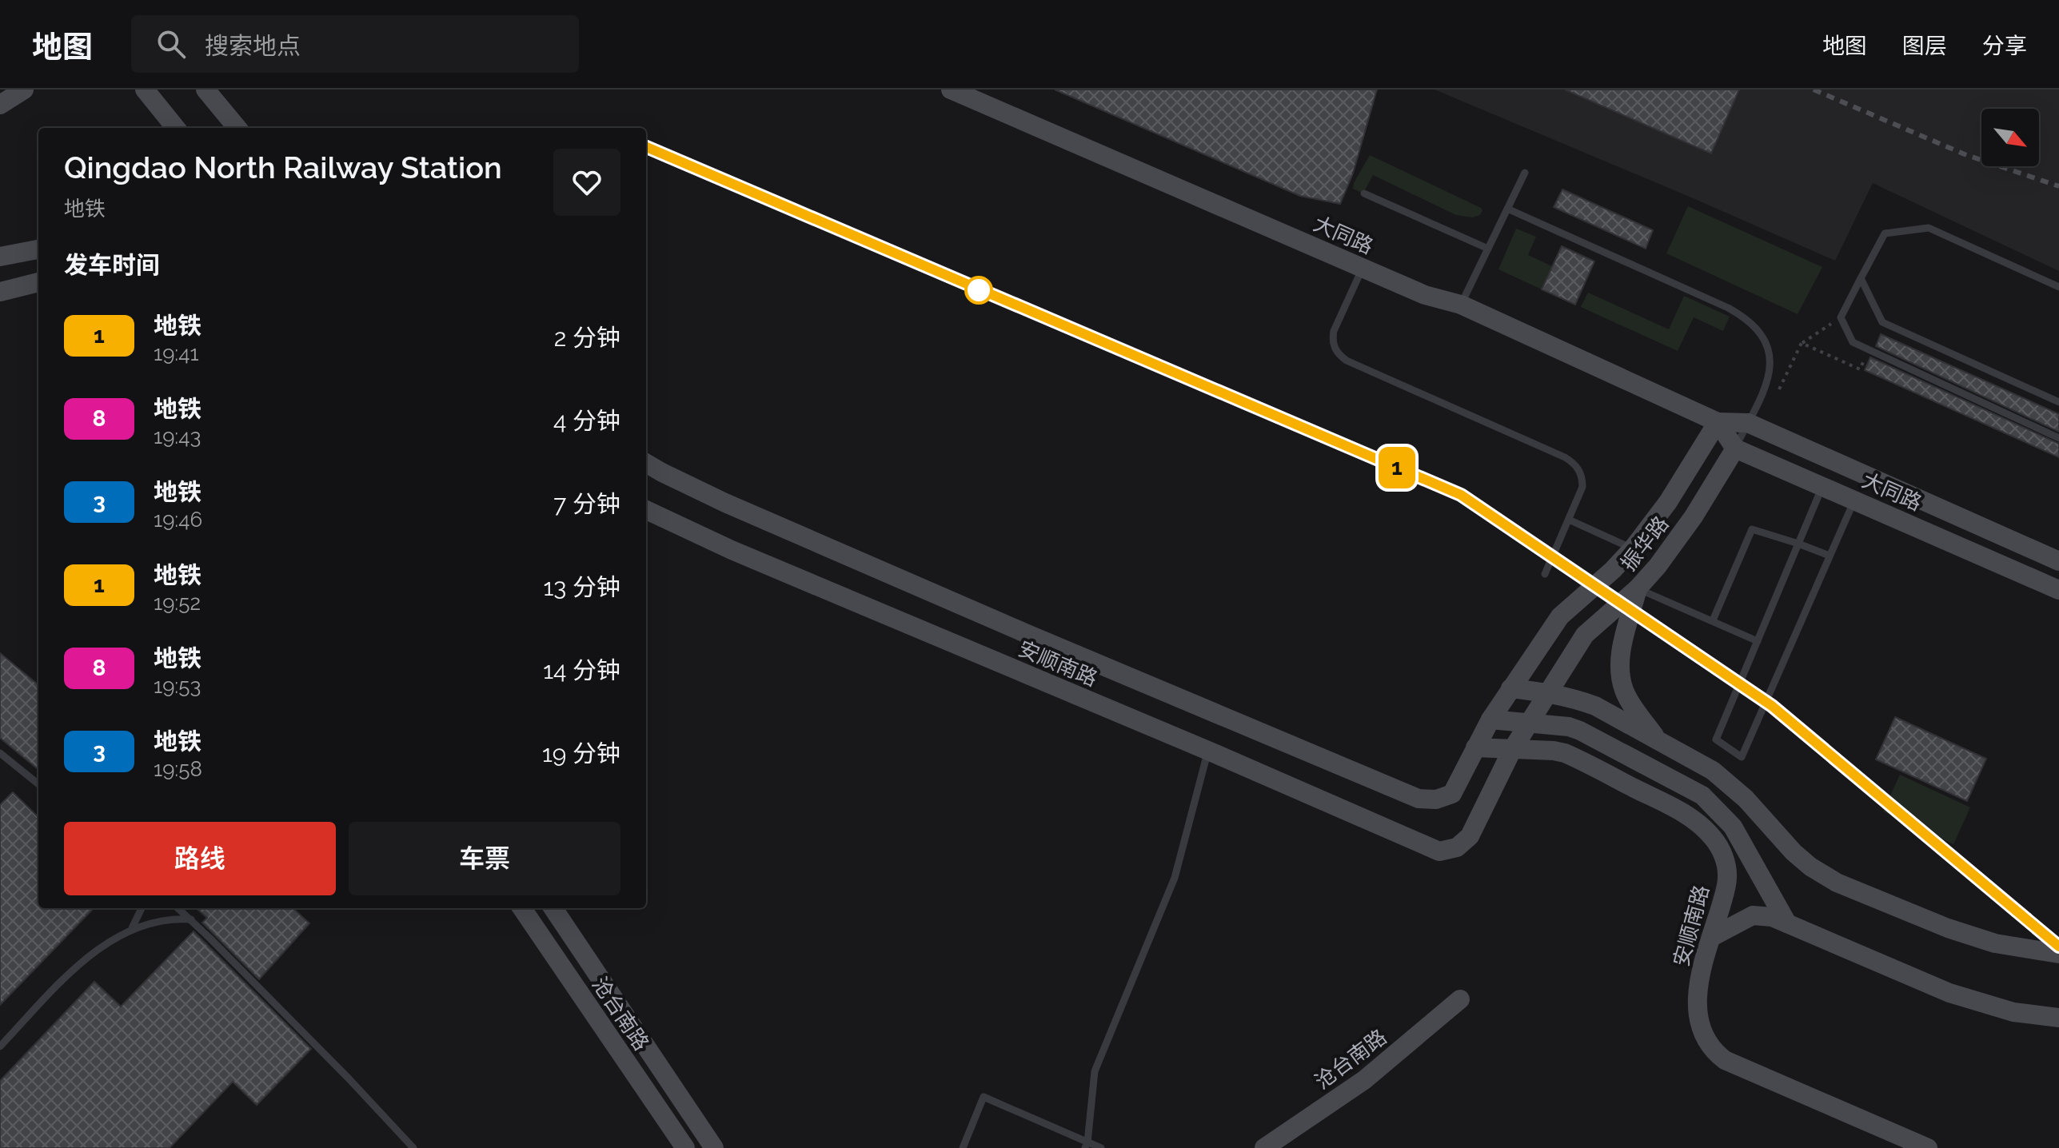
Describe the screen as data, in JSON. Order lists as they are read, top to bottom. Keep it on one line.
{"streets":{"main road":["大同路","振华路","安顺南路","沧台南路"]},"crossings":[["大同路","振华路"],["振华路","安顺南路"]],"lines":["metro line 1"],"north":"bottom right","page":{"header":"地图","search":"搜索地点","nav":["地图","图层","分享"],"on_map":"1","heading":[["Qingdao North Railway Station","地铁"],"发车时间"],"list":[{"mark":"1","name":"地铁","note":"19:41","value":"2 分钟"},{"mark":"8","name":"地铁","note":"19:43","value":"4 分钟"},{"mark":"3","name":"地铁","note":"19:46","value":"7 分钟"},{"mark":"1","name":"地铁","note":"19:52","value":"13 分钟"},{"mark":"8","name":"地铁","note":"19:53","value":"14 分钟"},{"mark":"3","name":"地铁","note":"19:58","value":"19 分钟"}],"buttons":["路线","车票"]}}
